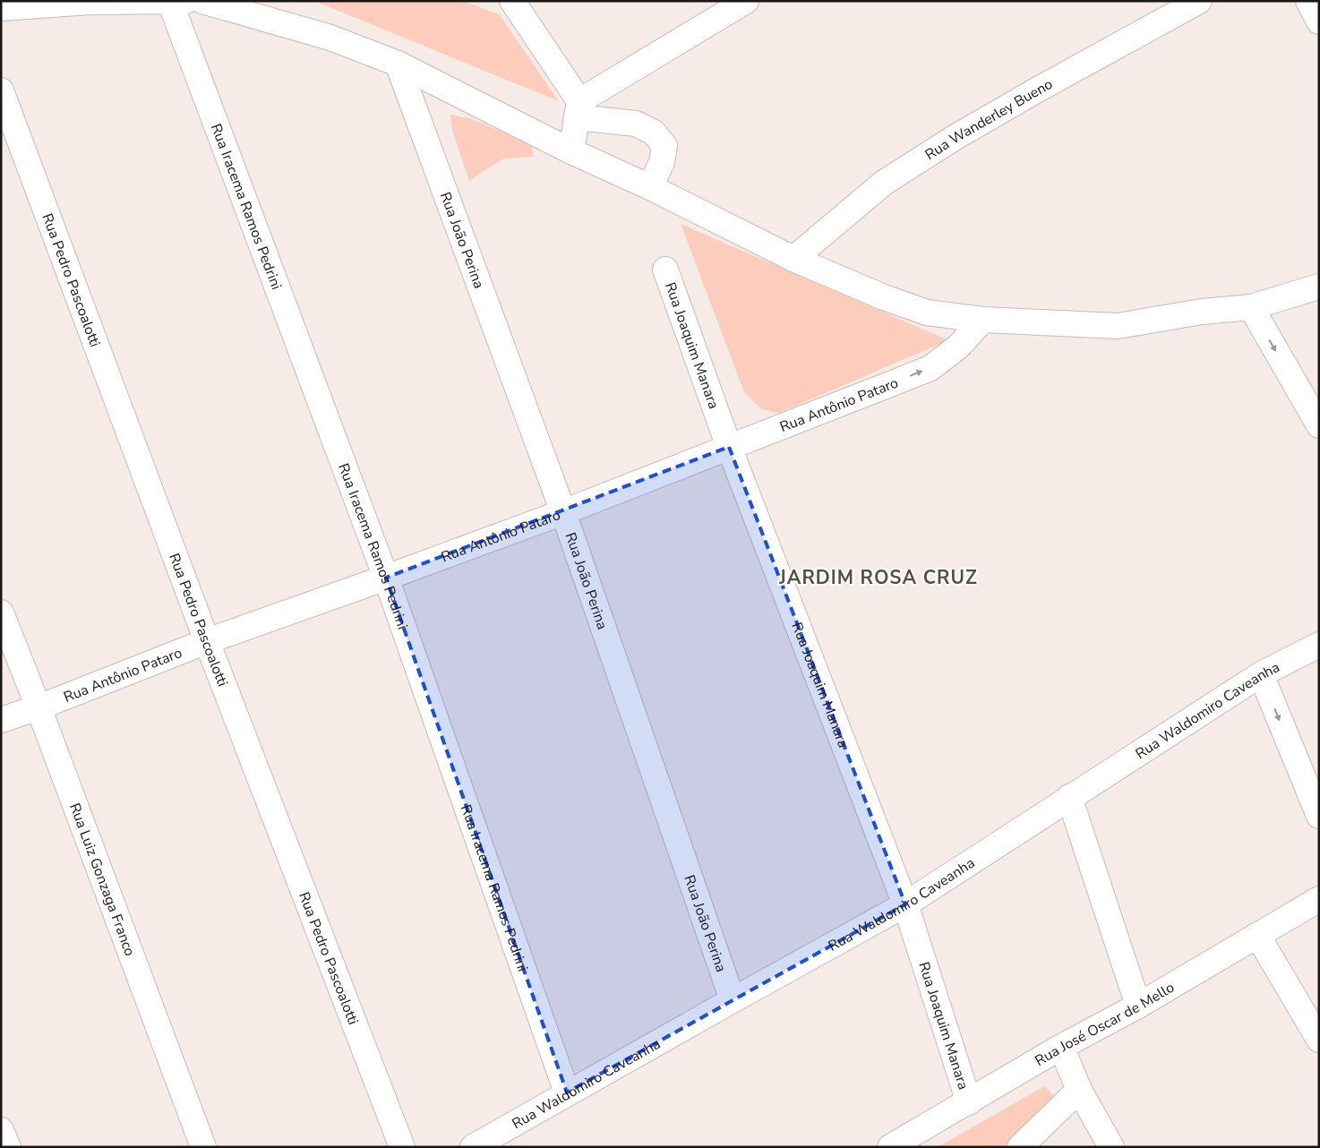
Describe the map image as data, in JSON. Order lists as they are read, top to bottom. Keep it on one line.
{"streets":{"street":["Rua Wanderley Bueno","Rua Iracema Ramos Pedrini","Rua João Perina","Rua Pedro Pascoalotti","Rua Joaquim Manara","Rua Antônio Pataro","Rua Waldomiro Caveanha","Rua Luiz Gonzaga Franco","Rua José Oscar de Mello"]},"crossings":[["Rua Iracema Ramos Pedrini","Rua Antônio Pataro"],["Rua Iracema Ramos Pedrini","Rua Waldomiro Caveanha"],["Rua João Perina","Rua Antônio Pataro"],["Rua João Perina","Rua Waldomiro Caveanha"],["Rua Pedro Pascoalotti","Rua Antônio Pataro"],["Rua Joaquim Manara","Rua Antônio Pataro"],["Rua Joaquim Manara","Rua Waldomiro Caveanha"],["Rua Joaquim Manara","Rua José Oscar de Mello"],["Rua Antônio Pataro","Rua Luiz Gonzaga Franco"]],"districts":["JARDIM ROSA CRUZ"]}
